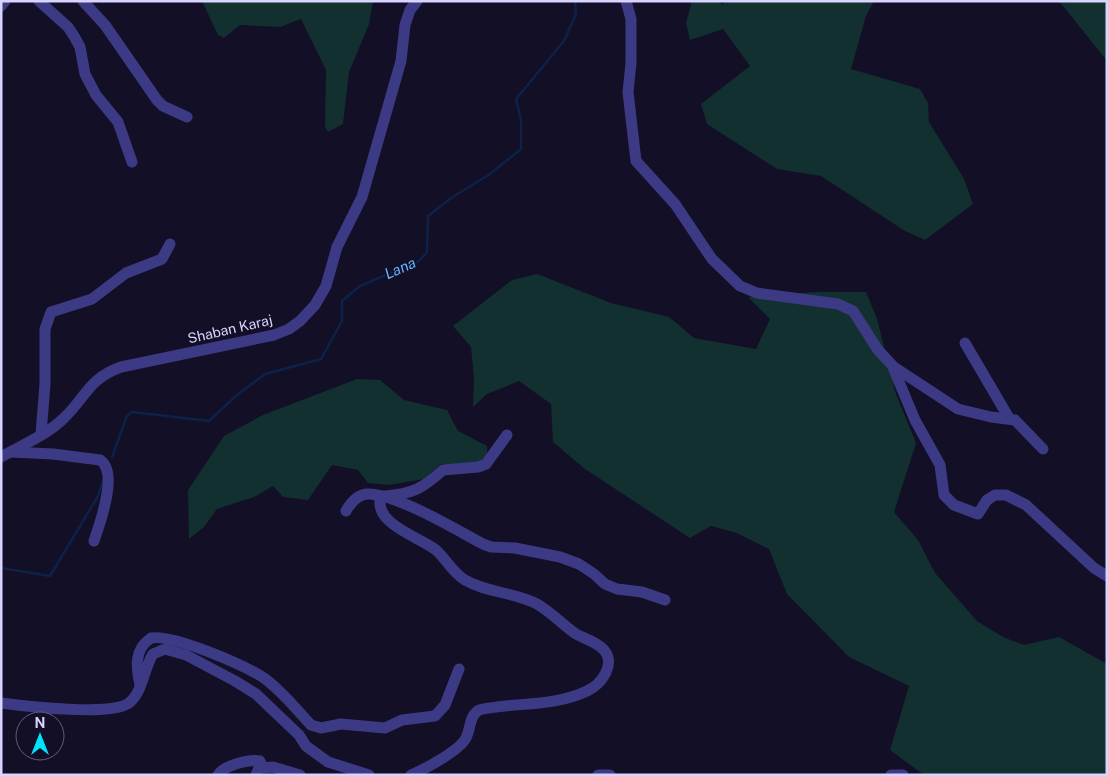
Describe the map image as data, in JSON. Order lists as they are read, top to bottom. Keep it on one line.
{"streets":{"street":["Shaban Karaj"]},"water":["Lana"],"north":"top"}
